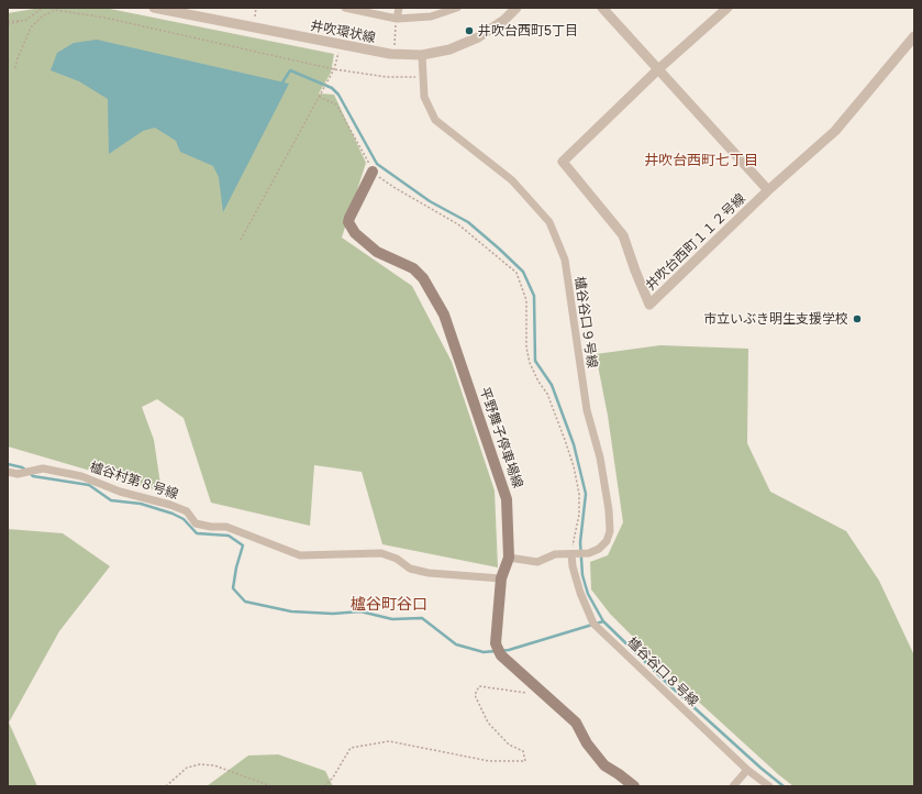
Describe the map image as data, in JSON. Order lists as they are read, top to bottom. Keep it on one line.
{"streets":{"main road":["平野舞子停車場線"],"street":["井吹環状線","井吹台西町１１２号線","櫨谷谷口９号線","櫨谷村第８号線","櫨谷谷口８号線"]},"crossings":[["井吹環状線","櫨谷谷口９号線"],["櫨谷谷口９号線","平野舞子停車場線"],["櫨谷谷口９号線","櫨谷谷口８号線"],["平野舞子停車場線","櫨谷村第８号線"]],"districts":["井吹台西町七丁目","櫨谷町谷口"],"places":["井吹台西町5丁目","市立いぶき明生支援学校"]}
